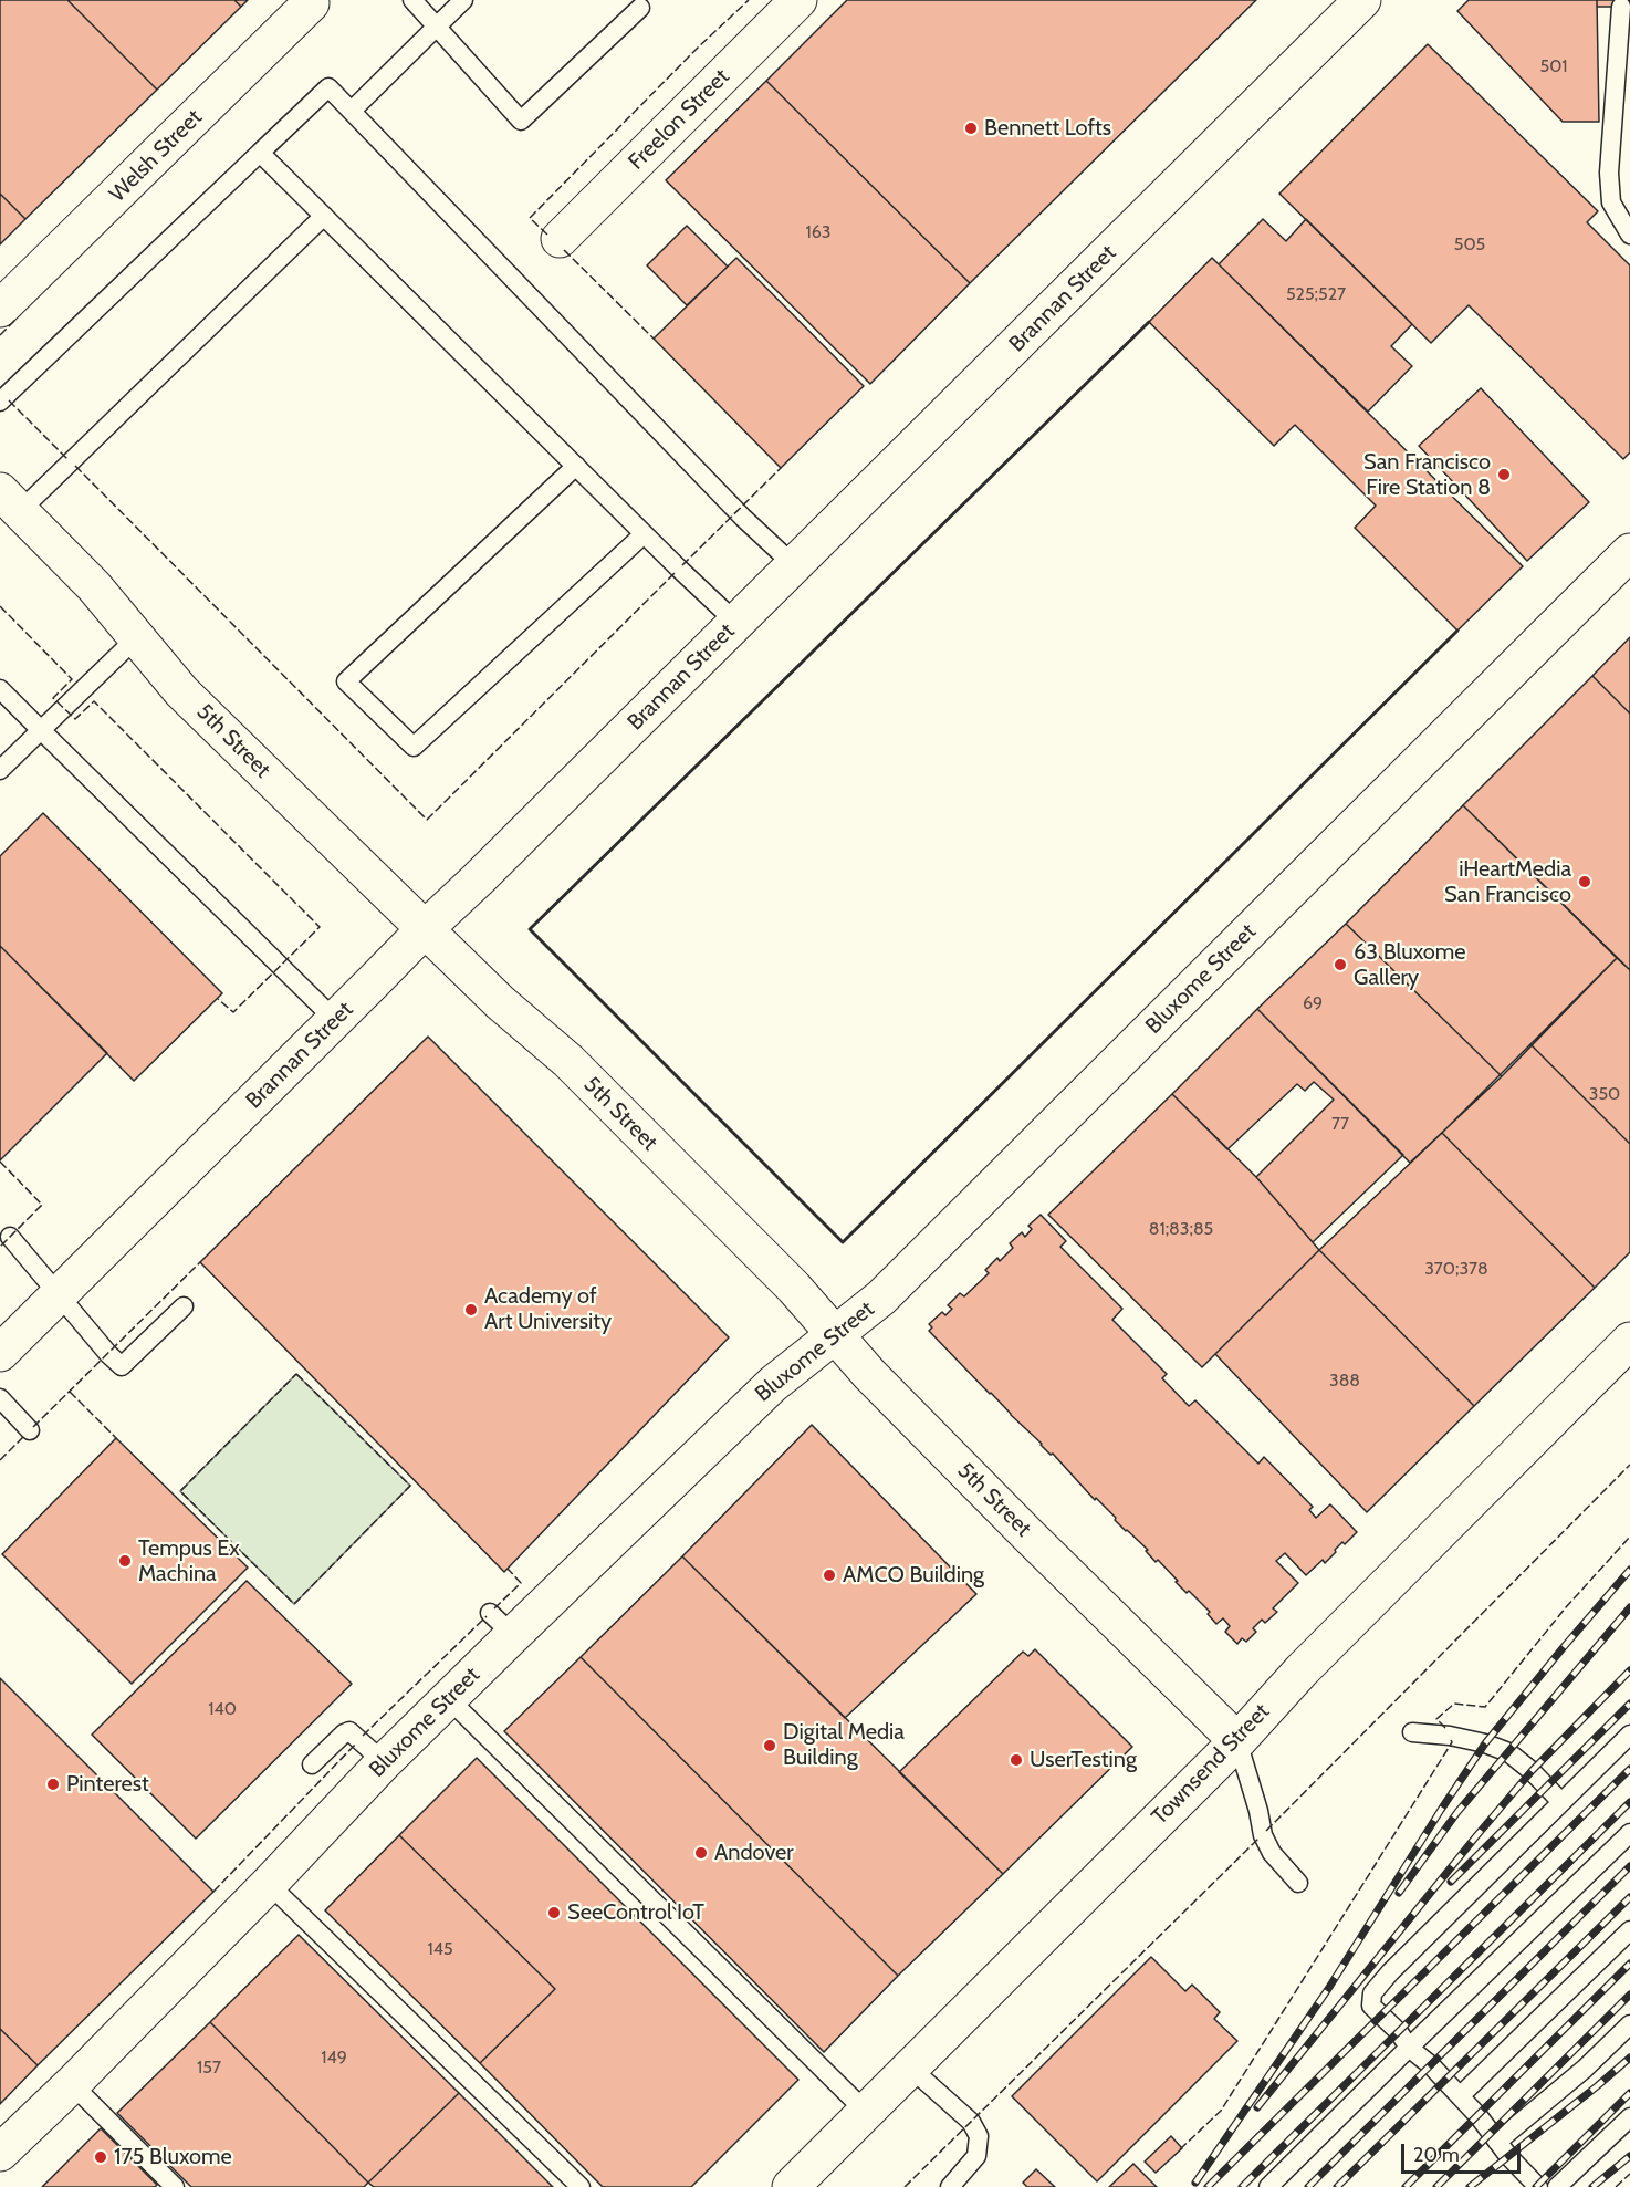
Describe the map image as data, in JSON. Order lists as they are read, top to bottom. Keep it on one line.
{"streets":{"street":["Freelon Street","Welsh Street","Brannan Street","5th Street","Bluxome Street","Townsend Street"]},"crossings":[["Brannan Street","5th Street"],["5th Street","Bluxome Street"],["5th Street","Townsend Street"]],"places":["Bennett Lofts","San Francisco Fire Station 8","iHeartMedia San Francisco","63 Bluxome Gallery","Academy of Art University","Tempus Ex Machina","AMCO Building","Digital Media Building","UserTesting","Pinterest","Andover","SeeControl IoT","175 Bluxome"],"house_numbers":["501","163","505","525;527","69","350","77","81;83;85","370;378","388","140","145","149","157"],"scale_bar":"20 m"}
